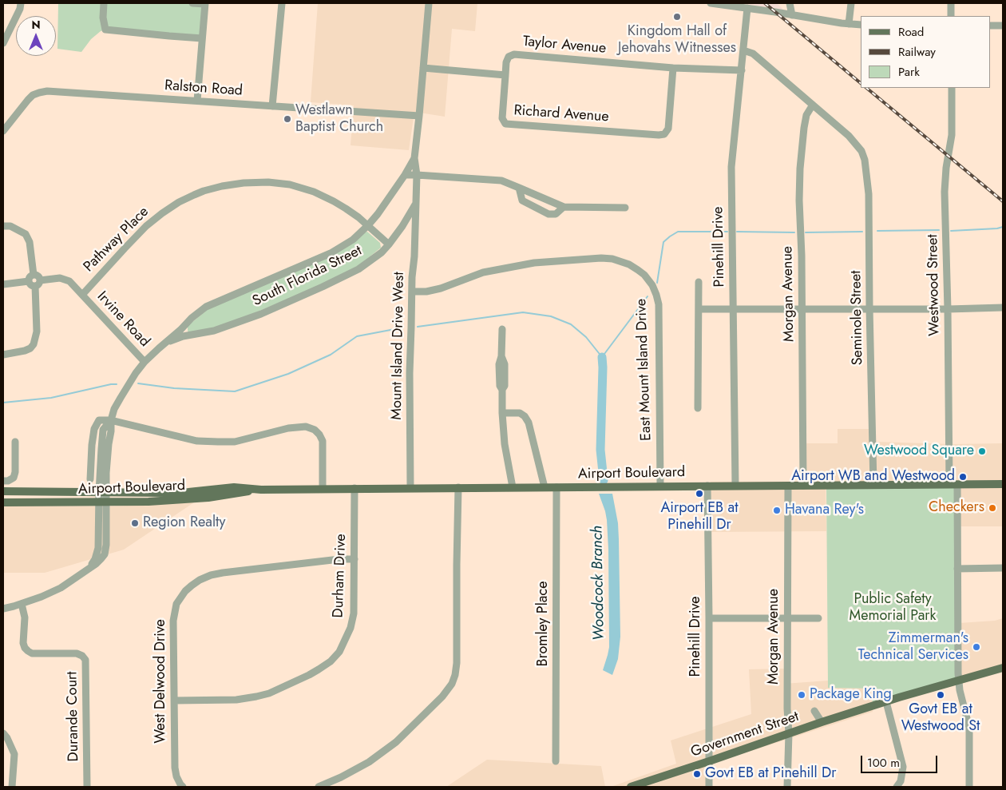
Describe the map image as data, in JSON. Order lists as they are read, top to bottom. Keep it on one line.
{"streets":{"main road":["Airport Boulevard","Government Street"],"street":["Taylor Avenue","Ralston Road","Richard Avenue","Pathway Place","Pinehill Drive","South Florida Street","Westwood Street","Morgan Avenue","Seminole Street","Irvine Road","Mount Island Drive West","East Mount Island Drive","Durham Drive","Bromley Place","West Delwood Drive","Durande Court"]},"crossings":[["Taylor Avenue","Richard Avenue"],["Taylor Avenue","Pinehill Drive"],["Ralston Road","South Florida Street"],["Pathway Place","South Florida Street"],["Pathway Place","Irvine Road"],["Pinehill Drive","Airport Boulevard"],["Pinehill Drive","Government Street"],["South Florida Street","Irvine Road"],["South Florida Street","Mount Island Drive West"],["South Florida Street","Airport Boulevard"],["South Florida Street","Durande Court"],["Westwood Street","Airport Boulevard"],["Westwood Street","Government Street"],["Morgan Avenue","Seminole Street"],["Morgan Avenue","Airport Boulevard"],["Morgan Avenue","Government Street"],["Seminole Street","Airport Boulevard"],["Mount Island Drive West","East Mount Island Drive"],["Mount Island Drive West","Airport Boulevard"],["East Mount Island Drive","Airport Boulevard"],["Airport Boulevard","Durham Drive"],["Airport Boulevard","Bromley Place"],["Durham Drive","West Delwood Drive"]],"water":["Woodcock Branch"],"parks":["Public Safety Memorial Park"],"places":["Kingdom Hall of Jehovahs Witnesses","Westlawn Baptist Church","Westwood Square","Airport WB and Westwood","Airport EB at Pinehill Dr","Checkers","Havana Rey's","Region Realty","Zimmerman's Technical Services","Package King","Govt EB at Westwood St","Govt EB at Pinehill Dr"],"legend":["Road","Railway","Park"],"scale_bar":"100 m","north":"top"}
